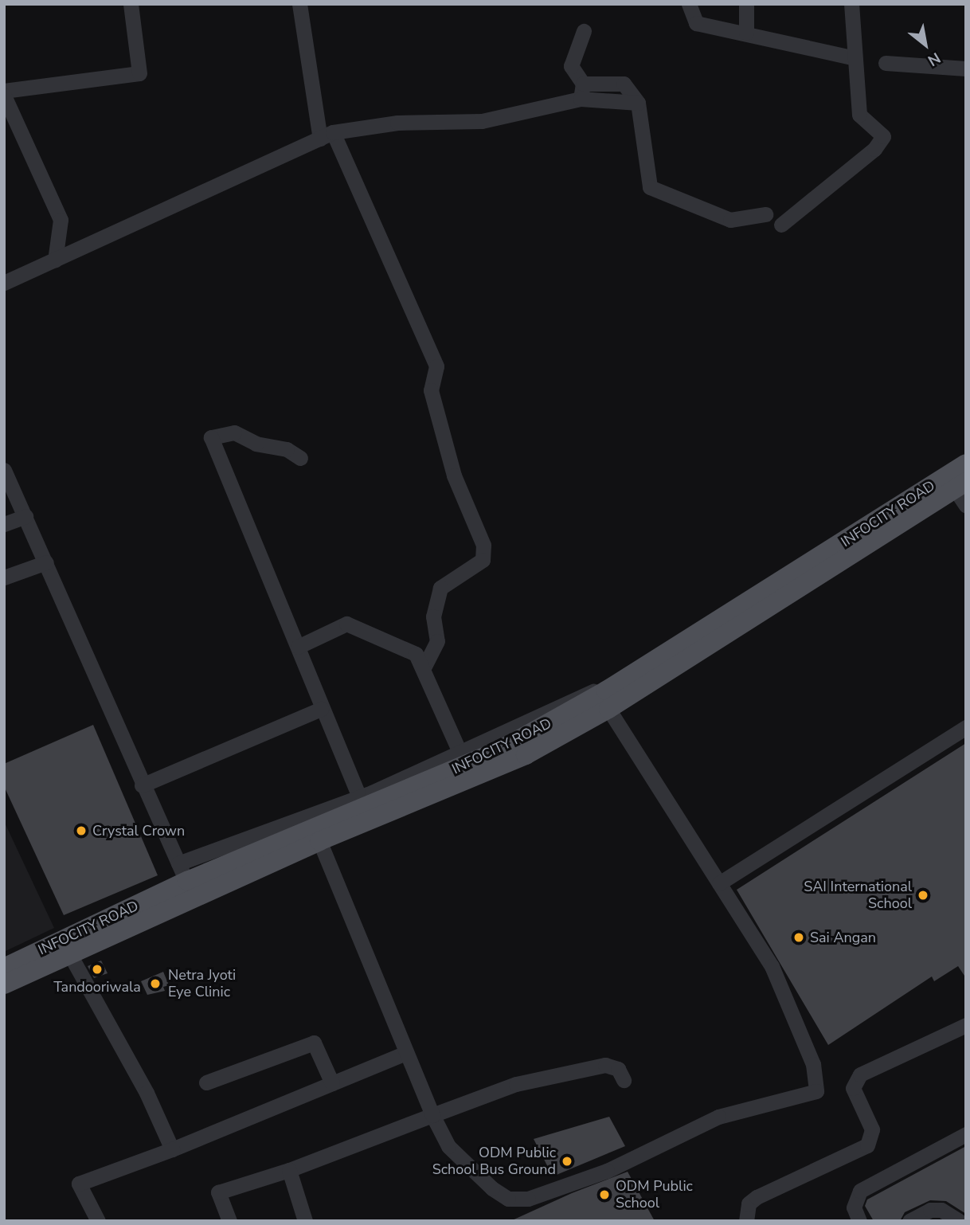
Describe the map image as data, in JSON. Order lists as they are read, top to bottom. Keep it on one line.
{"streets":{"main road":["INFOCITY ROAD"]},"places":["Crystal Crown","SAI International School","Sai Angan","Tandooriwala","Netra Jyoti Eye Clinic","ODM Public School Bus Ground","ODM Public School"],"north":"bottom right"}
